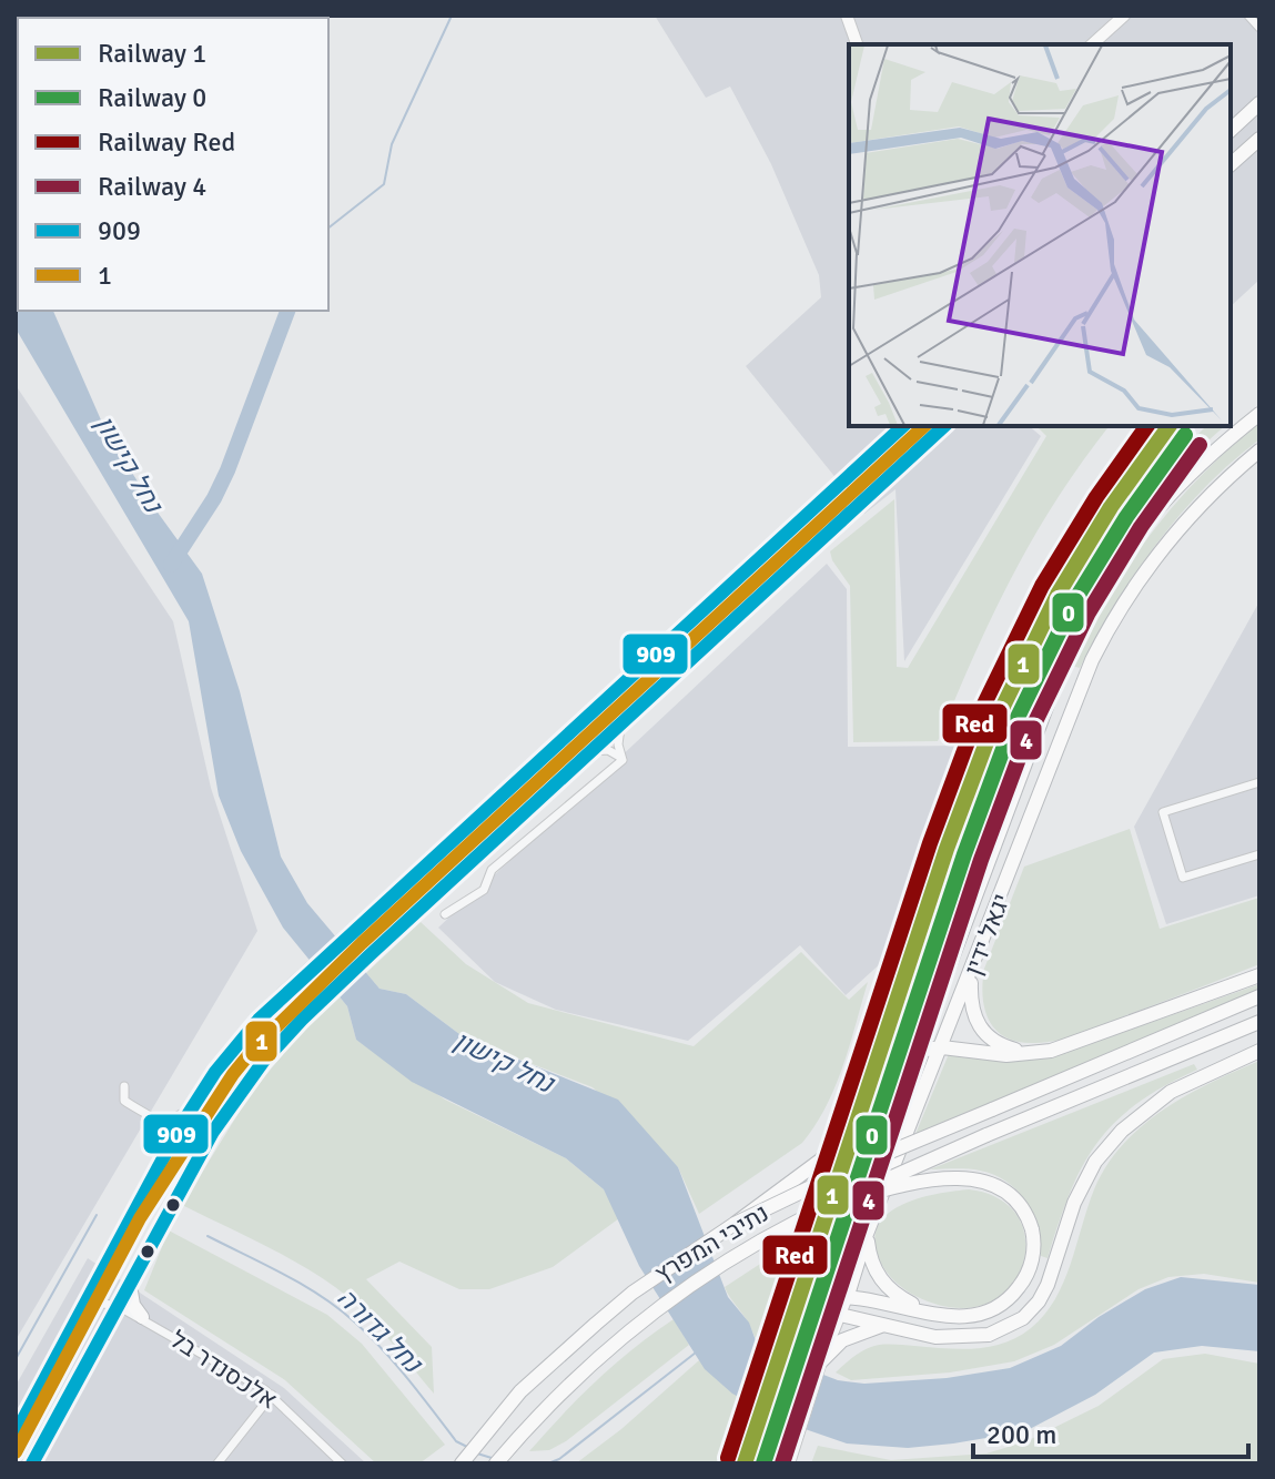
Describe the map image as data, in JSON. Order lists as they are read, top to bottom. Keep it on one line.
{"streets":{"highway":["יגאל ידין","נתיבי המפרץ"],"street":["אלכסנדר בל"]},"water":["נחל קישון","נחל גדורה"],"lines":["rail line 1","rail line Red","transit line 909","transit line 1","rail line 0","rail line 4"],"legend":["Railway 1","Railway 0","Railway Red","Railway 4","909","1"],"scale_bar":"200 m"}
